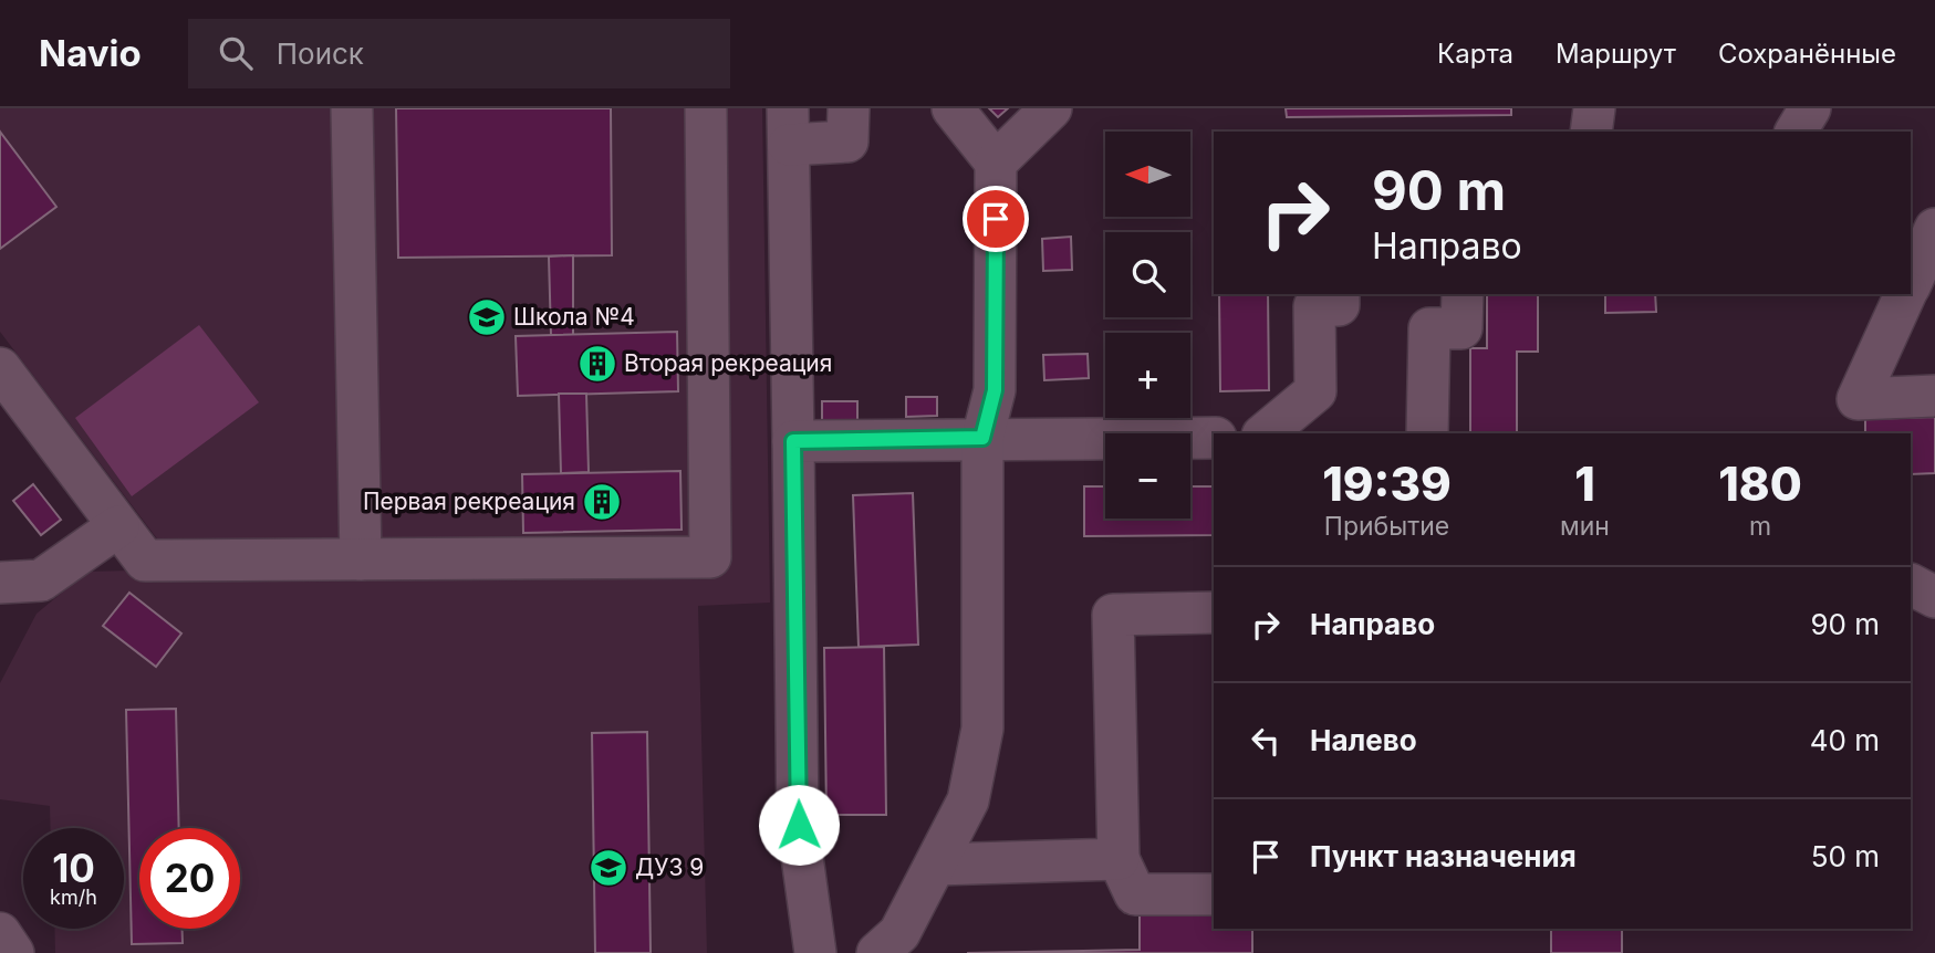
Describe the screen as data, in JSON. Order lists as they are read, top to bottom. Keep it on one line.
{"places":{"school or university":["Школа №4","ДУЗ 9"],"building":["Вторая рекреация","Первая рекреация"]},"north":"left","page":{"header":"Navio","search":"Поиск","nav":["Карта","Маршрут","Сохранённые"],"map_buttons":["+","−"],"turn":["90 m","Направо"],"eta":["19:39","Прибытие","1","мин","180","m"],"list":[{"name":"Направо","value":"90 m"},{"name":"Налево","value":"40 m"},{"name":"Пункт назначения","value":"50 m"}],"speed":"10 km/h","limit":"20"}}
